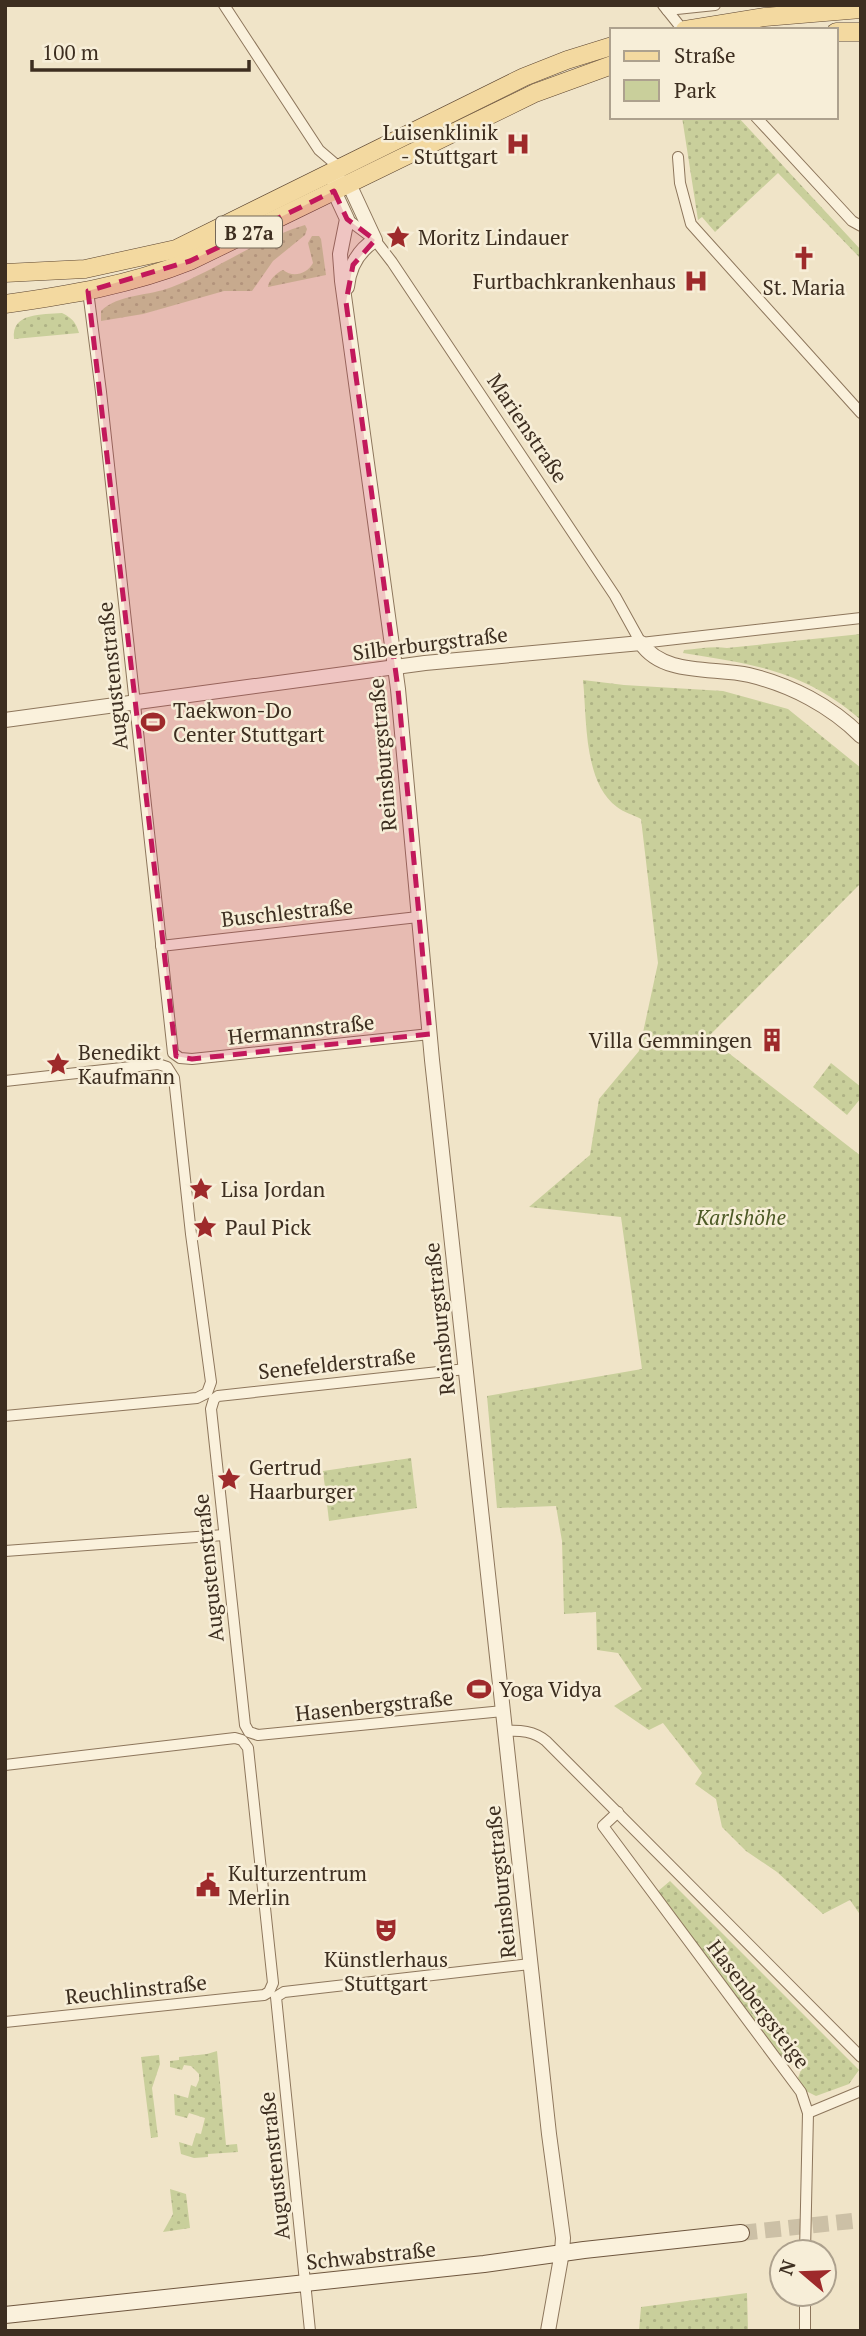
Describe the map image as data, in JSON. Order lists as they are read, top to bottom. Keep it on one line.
{"streets":{"main road":["B 27a","Schwabstraße"],"street":["Marienstraße","Silberburgstraße","Augustenstraße","Reinsburgstraße","Buschlestraße","Hermannstraße","Senefelderstraße","Hasenbergstraße","Reuchlinstraße","Hasenbergsteige"]},"crossings":[["B 27a","Marienstraße"],["B 27a","Augustenstraße"],["Marienstraße","Silberburgstraße"],["Marienstraße","Reinsburgstraße"],["Silberburgstraße","Augustenstraße"],["Silberburgstraße","Reinsburgstraße"],["Augustenstraße","Buschlestraße"],["Augustenstraße","Hermannstraße"],["Augustenstraße","Senefelderstraße"],["Augustenstraße","Hasenbergstraße"],["Augustenstraße","Reuchlinstraße"],["Augustenstraße","Schwabstraße"],["Reinsburgstraße","Buschlestraße"],["Reinsburgstraße","Hermannstraße"],["Reinsburgstraße","Senefelderstraße"],["Reinsburgstraße","Hasenbergstraße"],["Reinsburgstraße","Reuchlinstraße"],["Reinsburgstraße","Hasenbergsteige"],["Reinsburgstraße","Schwabstraße"]],"parks":["Karlshöhe"],"places":{"hospital":["Luisenklinik - Stuttgart","Furtbachkrankenhaus"],"place":["Moritz Lindauer","Benedikt Kaufmann","Lisa Jordan","Paul Pick","Gertrud Haarburger"],"church":["St. Maria"],"sports":["Taekwon-Do Center Stuttgart","Yoga Vidya"],"building":["Villa Gemmingen"],"public building":["Kulturzentrum Merlin"],"theatre":["Künstlerhaus Stuttgart"]},"legend":["Straße","Park"],"scale_bar":"100 m","north":"left"}
